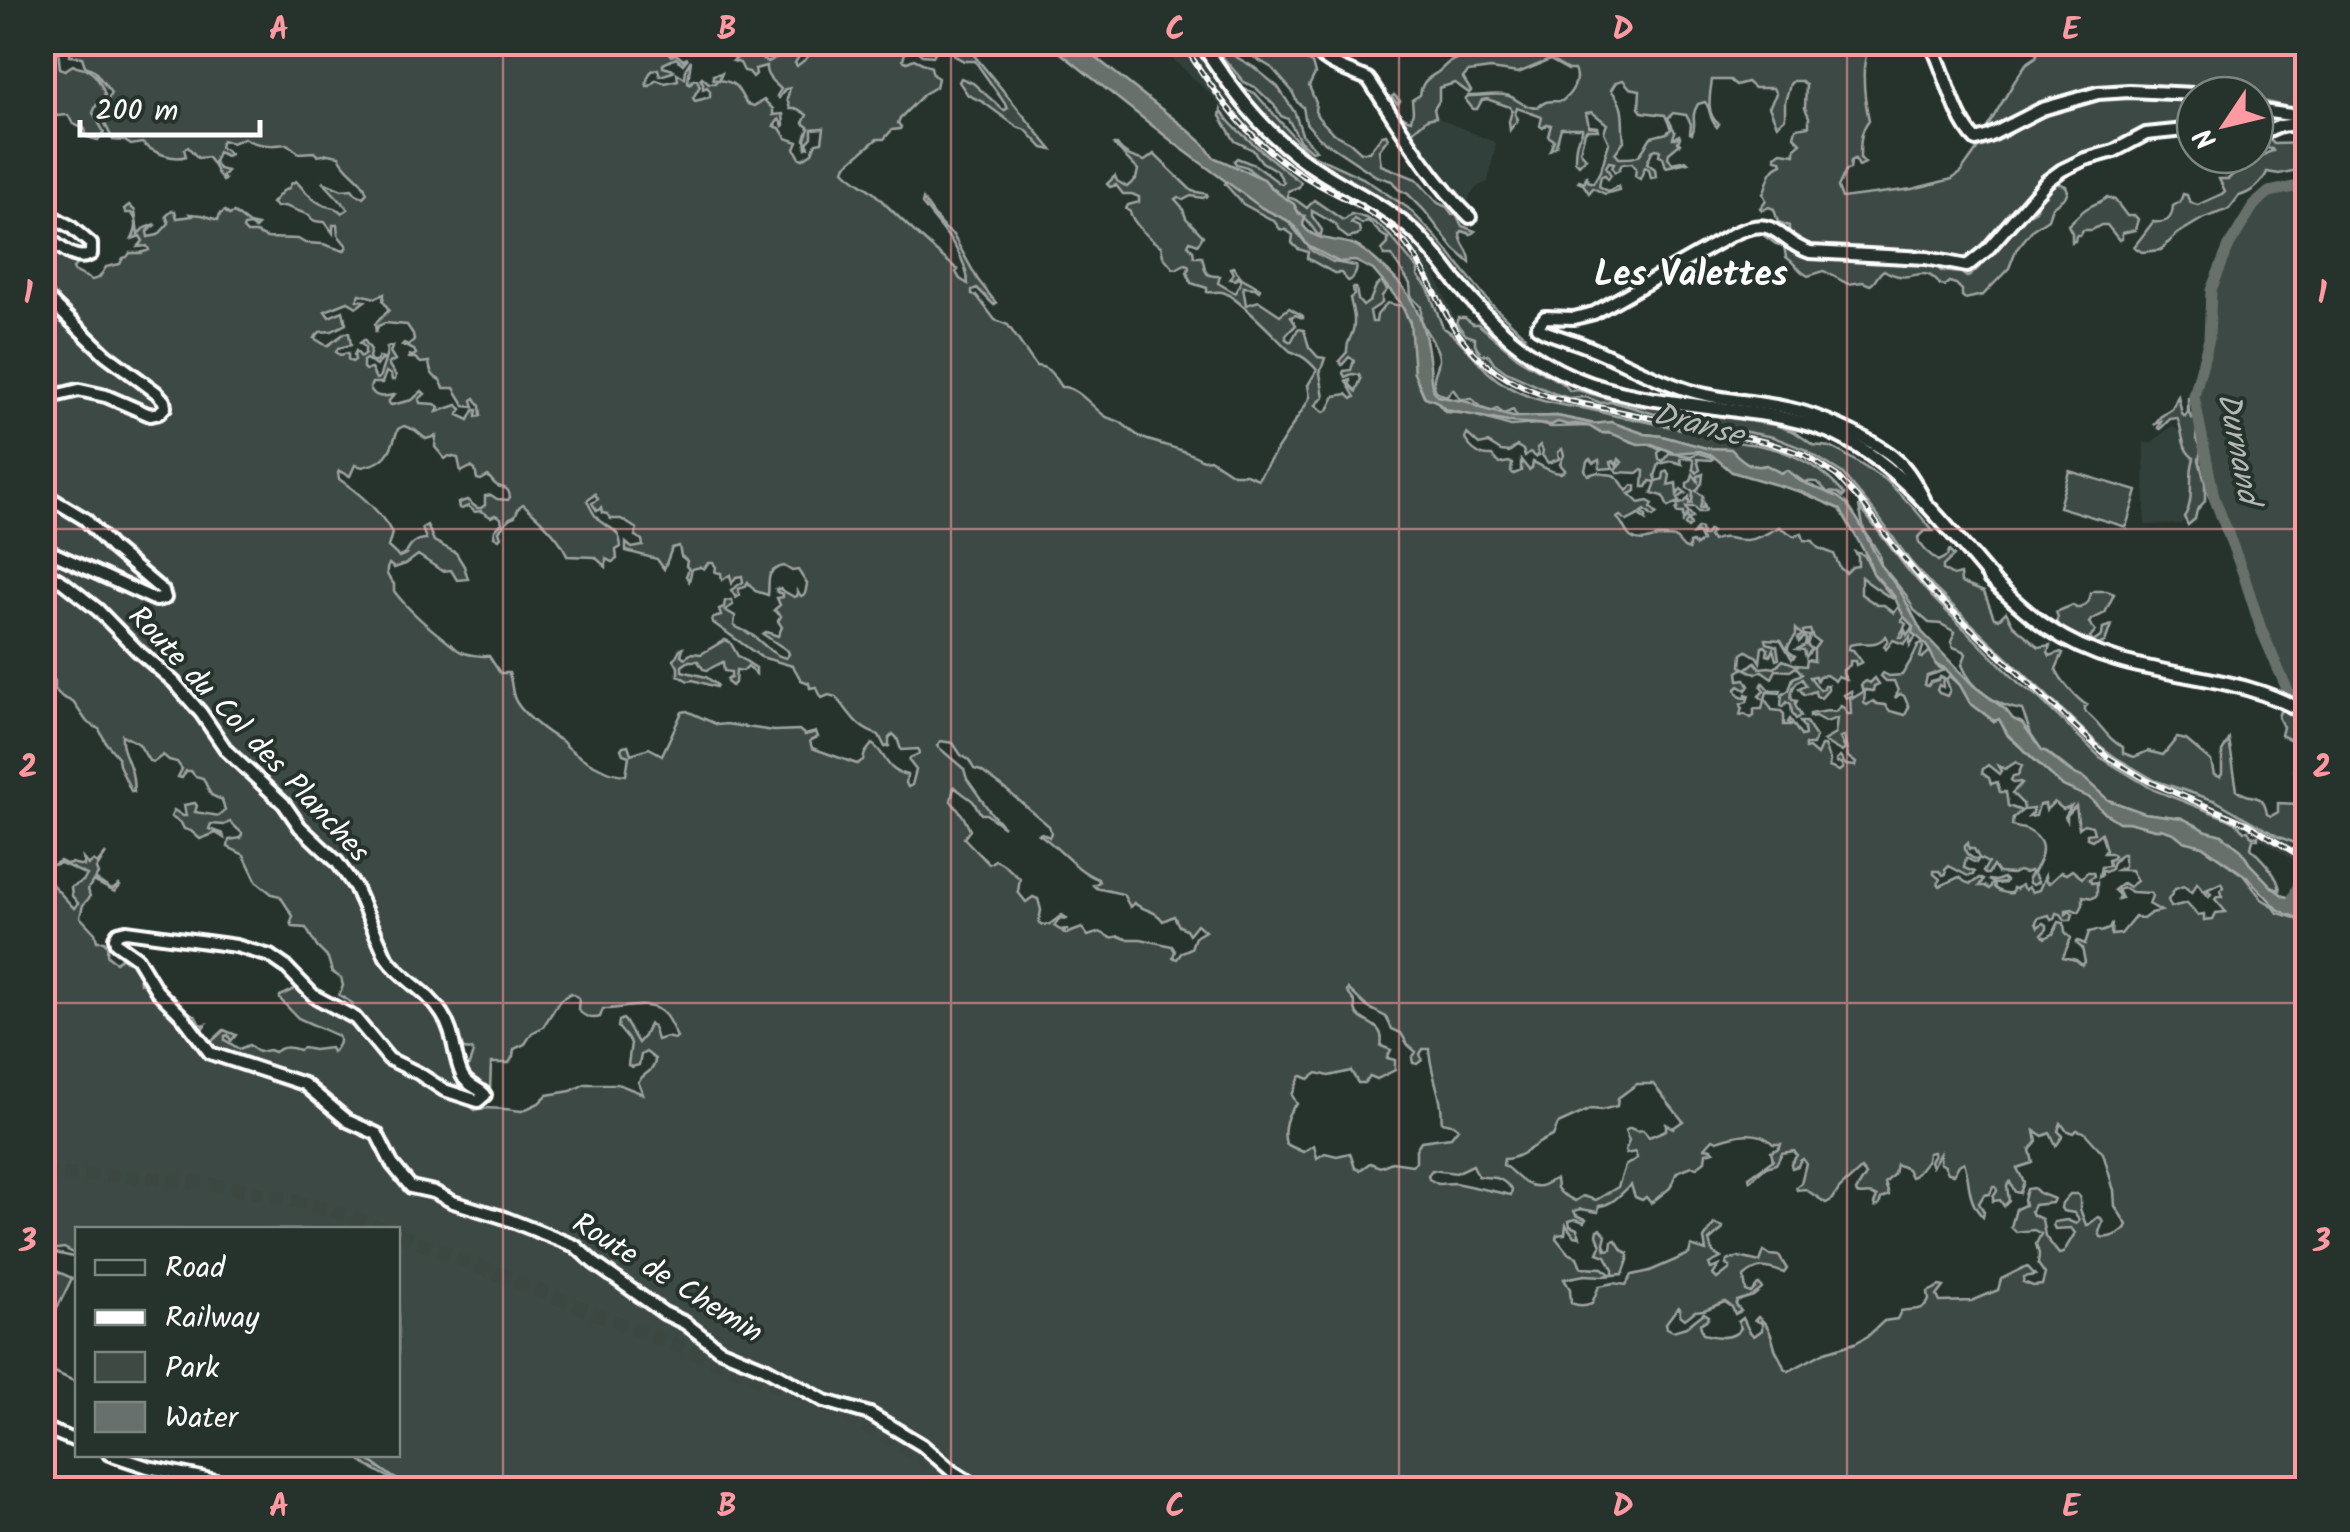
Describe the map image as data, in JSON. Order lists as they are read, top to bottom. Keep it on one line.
{"streets":{"street":["Route du Col des Planches","Route de Chemin"]},"crossings":[["Route du Col des Planches","Route de Chemin"]],"districts":["Les Valettes"],"water":["Dranse","Durnand"],"legend":["Road","Railway","Park","Water"],"scale_bar":"200 m","north":"bottom left","grid":{"columns":["A","B","C","D","E"],"rows":["1","2","3"]}}
